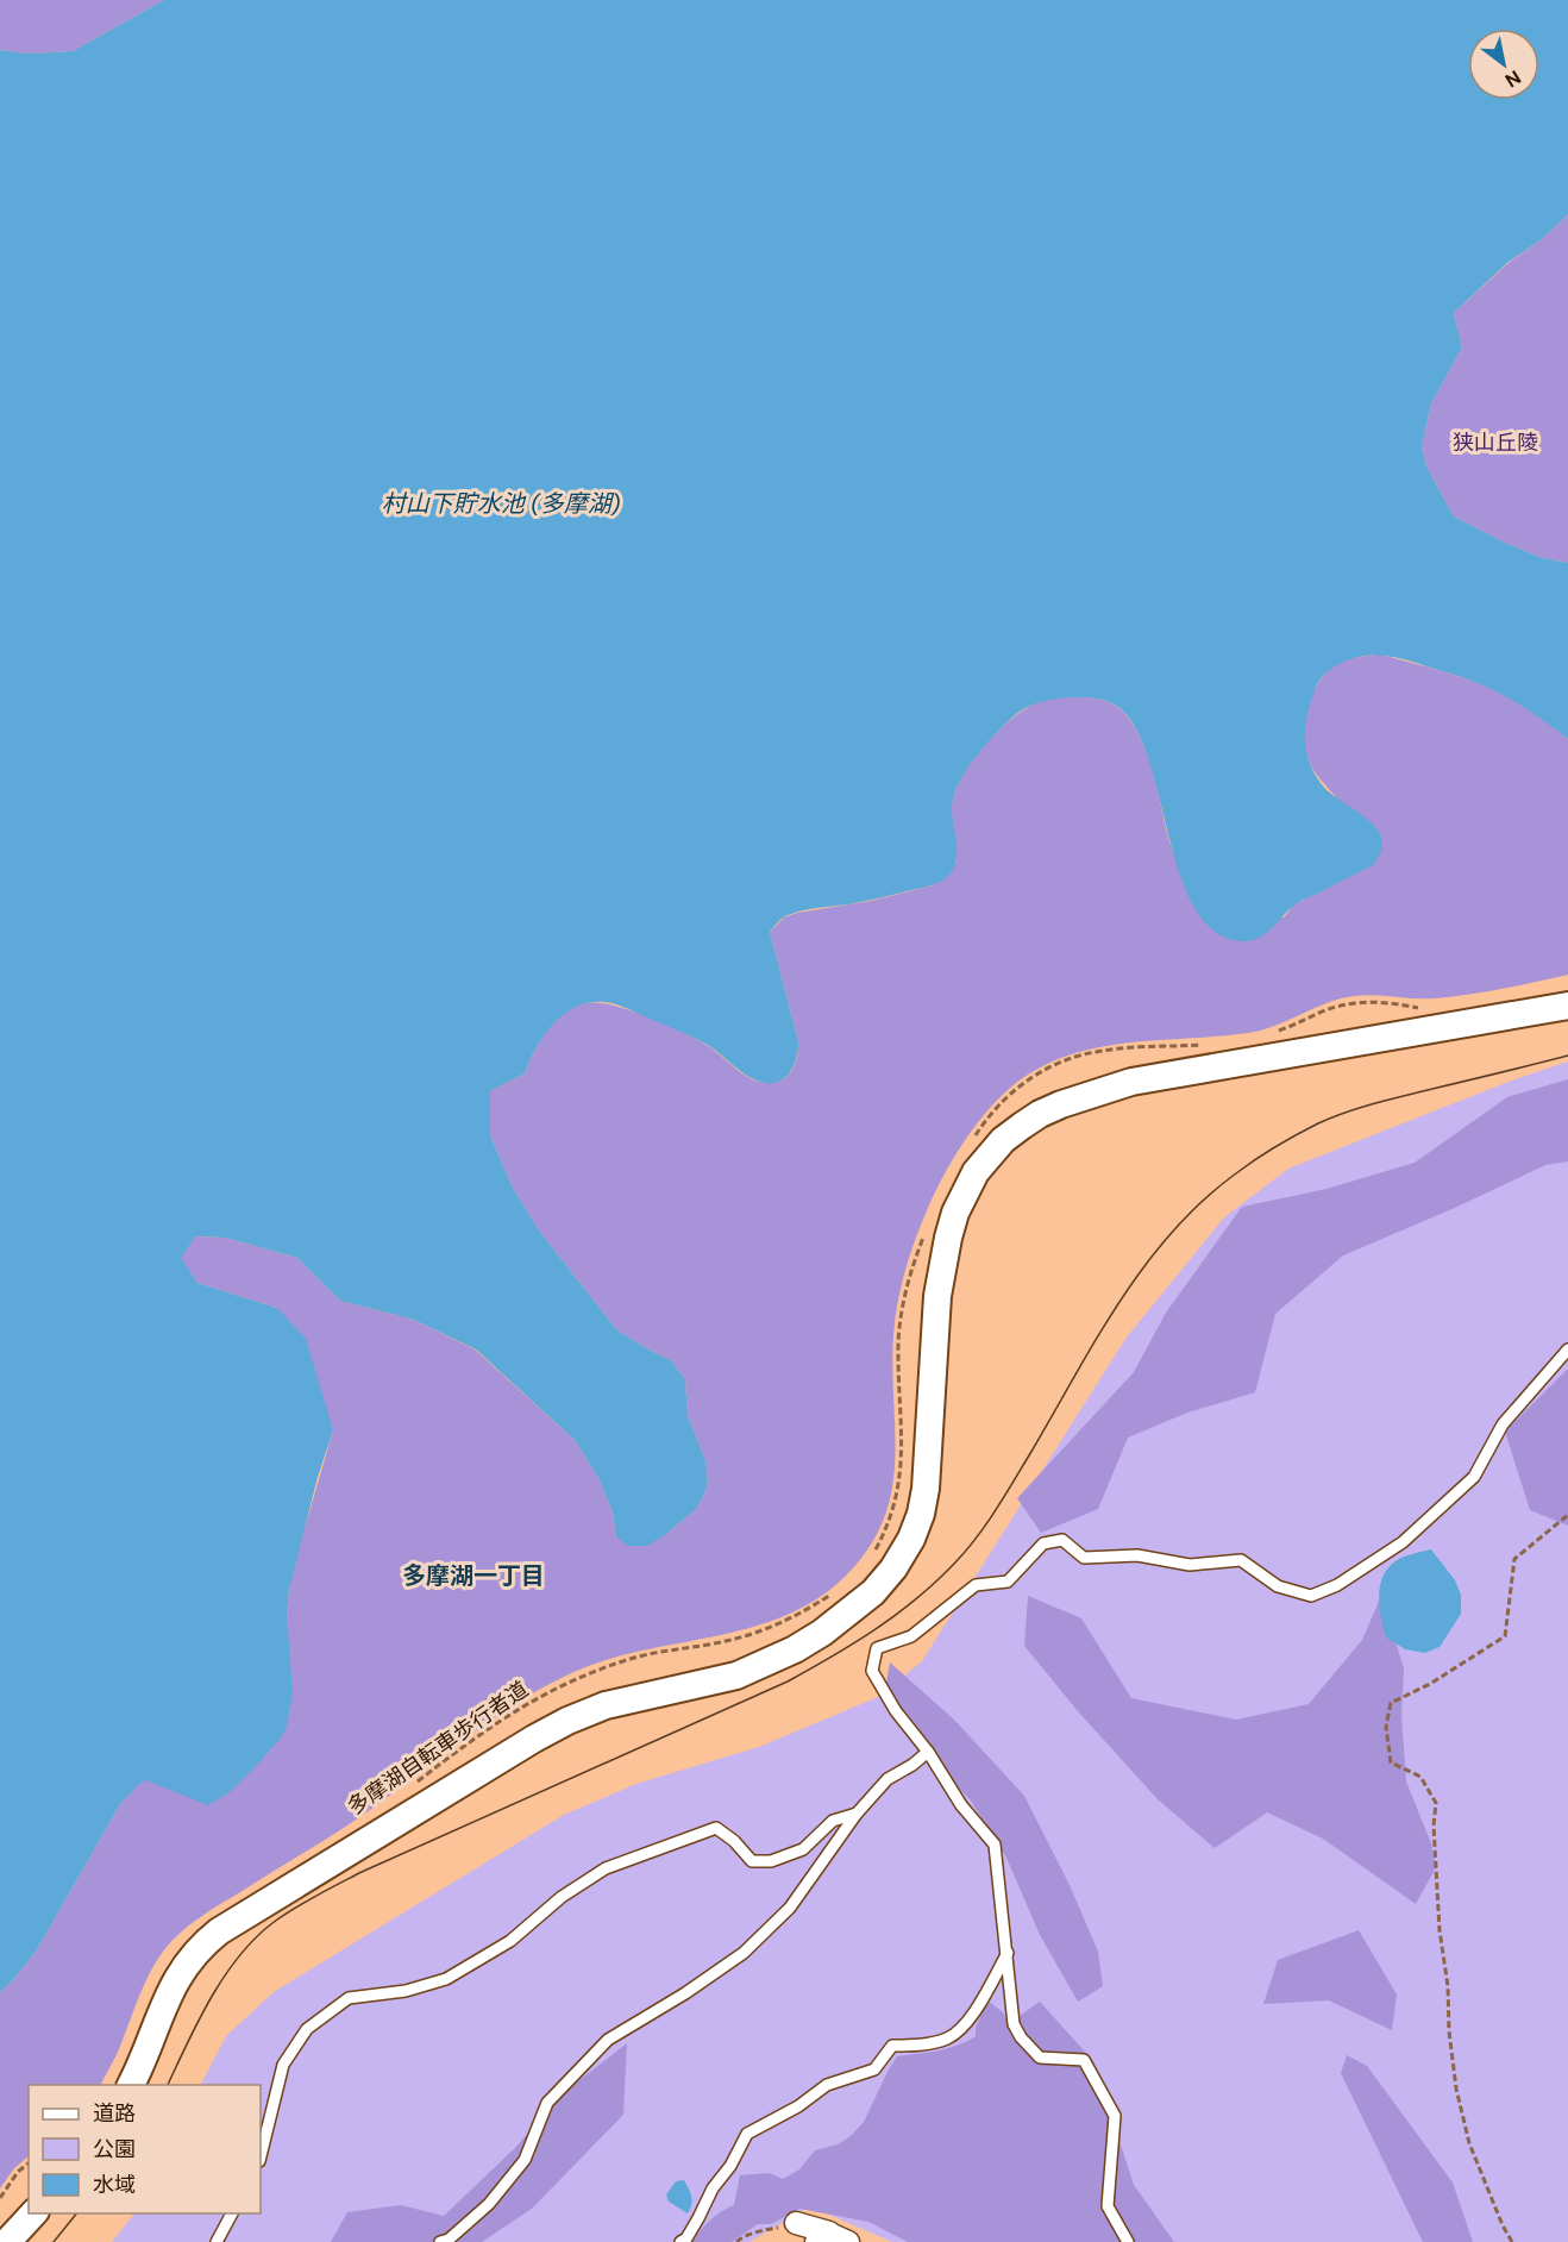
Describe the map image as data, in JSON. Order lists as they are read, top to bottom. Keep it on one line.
{"streets":{"path":["多摩湖自転車歩行者道"]},"districts":["多摩湖一丁目"],"water":["村山下貯水池 (多摩湖)"],"parks":["狭山丘陵"],"legend":["道路","公園","水域"],"north":"bottom right"}
